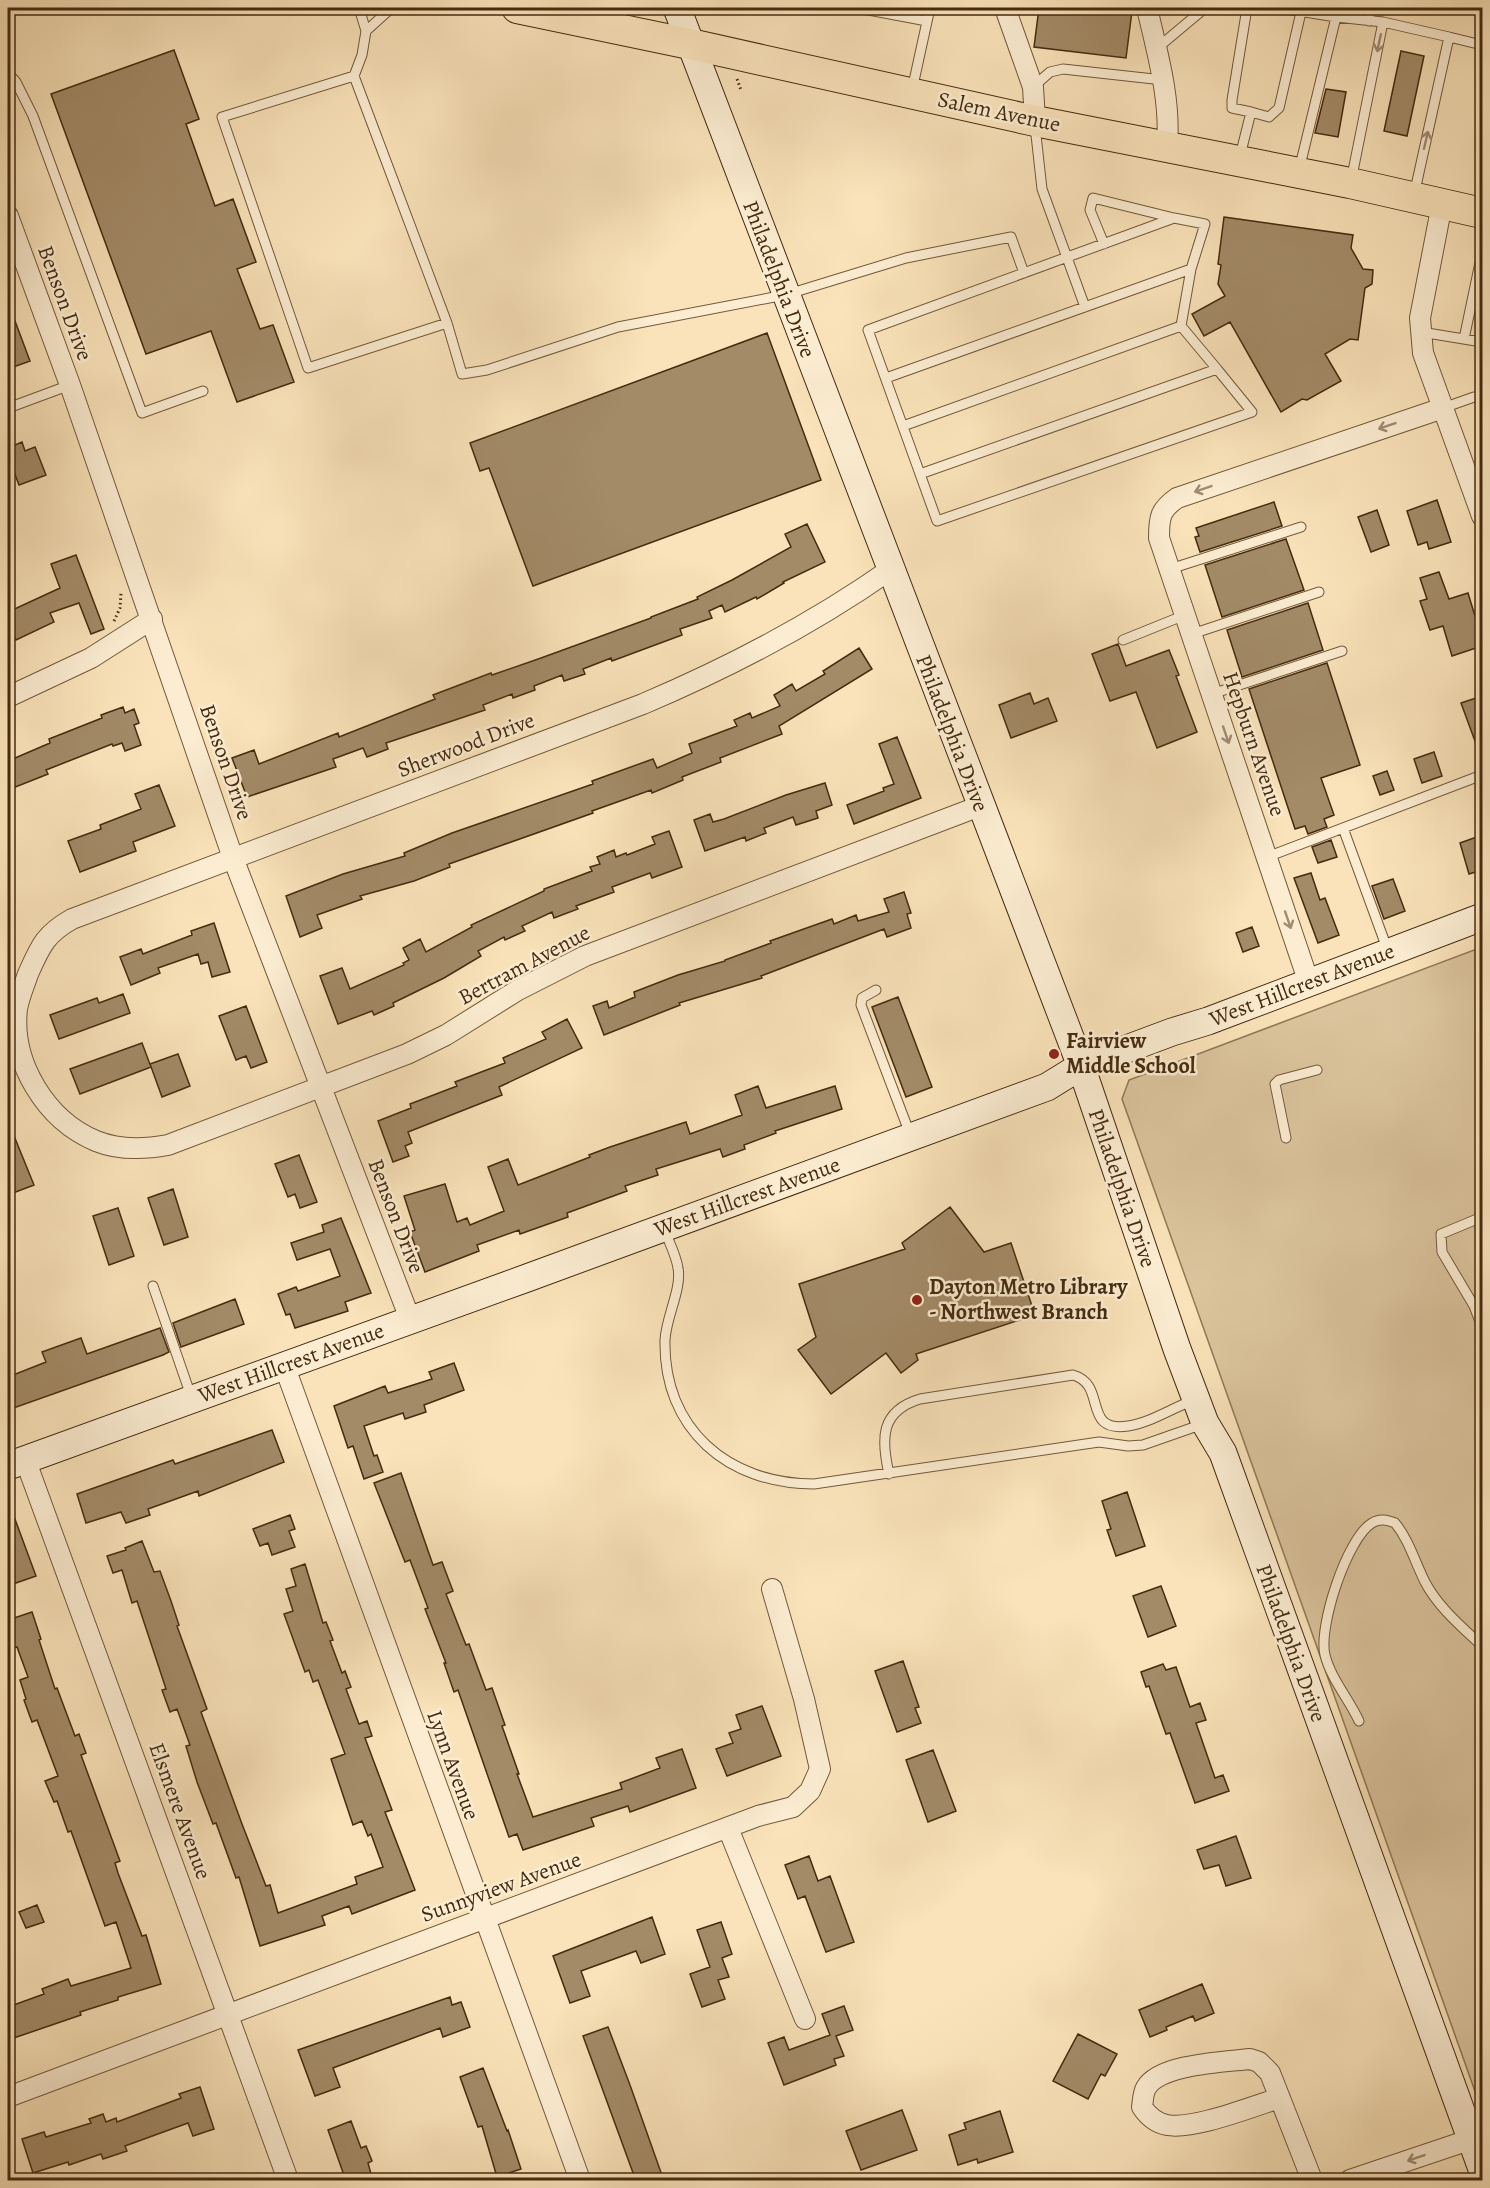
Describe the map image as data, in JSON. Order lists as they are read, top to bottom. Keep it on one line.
{"streets":{"main road":["Salem Avenue","Philadelphia Drive","West Hillcrest Avenue"],"street":["Benson Drive","Hepburn Avenue","Sherwood Drive","Bertram Avenue","Lynn Avenue","Elsmere Avenue","Sunnyview Avenue"]},"crossings":[["Salem Avenue","Philadelphia Drive"],["Philadelphia Drive","Sherwood Drive"],["Philadelphia Drive","Bertram Avenue"],["Philadelphia Drive","West Hillcrest Avenue"],["Benson Drive","Sherwood Drive"],["Benson Drive","Bertram Avenue"],["Benson Drive","West Hillcrest Avenue"],["Hepburn Avenue","West Hillcrest Avenue"],["Sherwood Drive","Bertram Avenue"],["West Hillcrest Avenue","Lynn Avenue"],["West Hillcrest Avenue","Elsmere Avenue"],["Lynn Avenue","Sunnyview Avenue"],["Elsmere Avenue","Sunnyview Avenue"]],"places":["Fairview Middle School","Dayton Metro Library - Northwest Branch"]}
